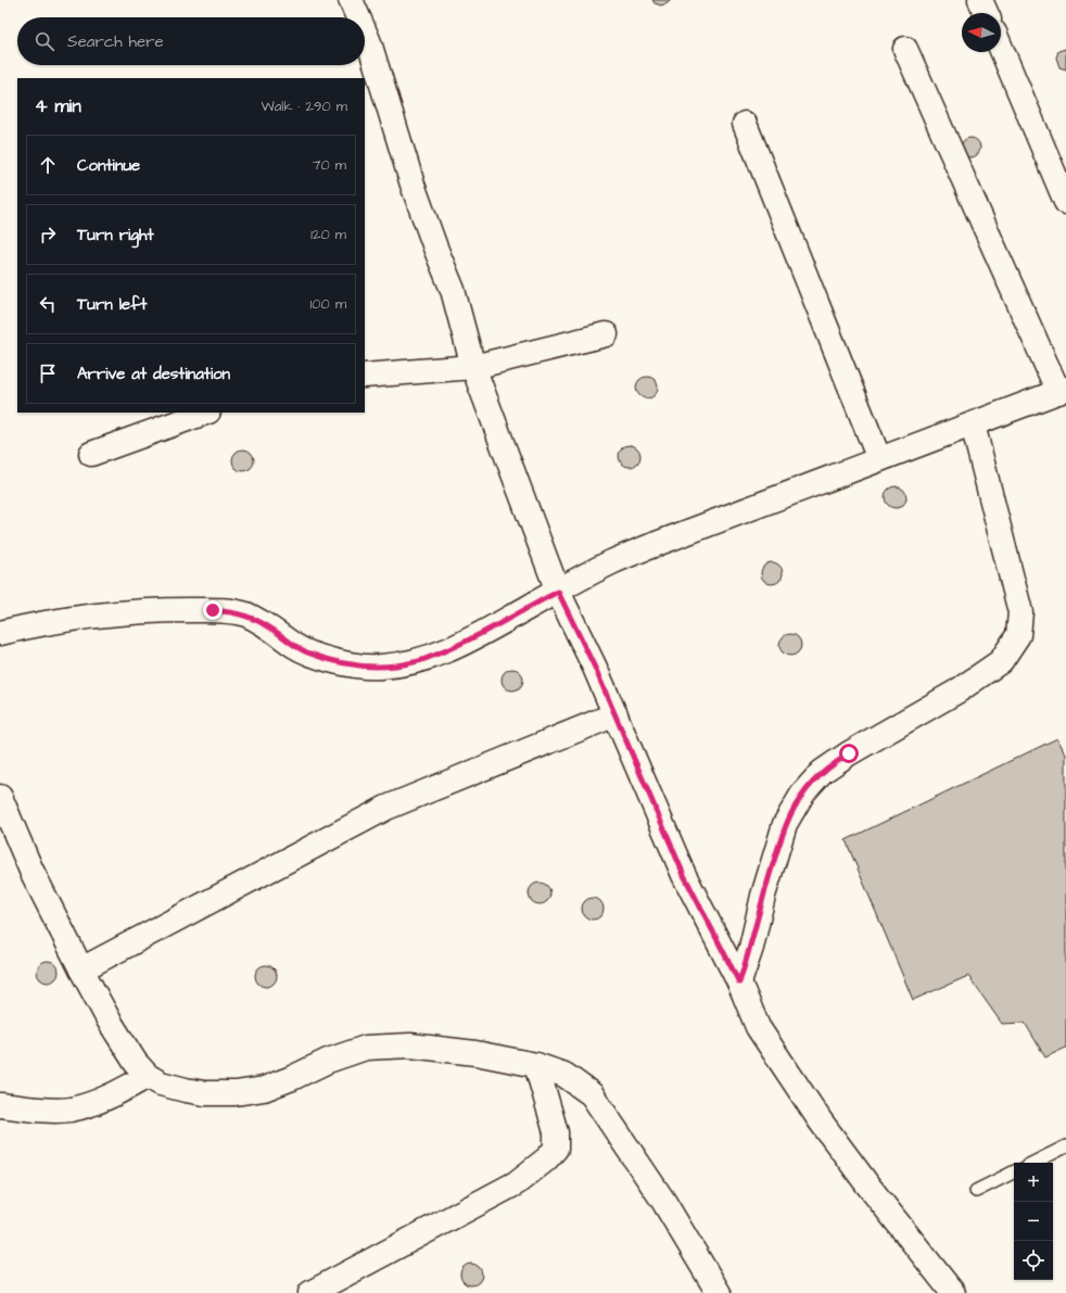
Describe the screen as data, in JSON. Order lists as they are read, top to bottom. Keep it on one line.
{"north":"left","page":{"search":"Search here","heading":["4 min","Walk · 290 m"],"list":[["Continue","70 m"],["Turn right","120 m"],["Turn left","100 m"],"Arrive at destination"],"map_buttons":["+","−"]}}
